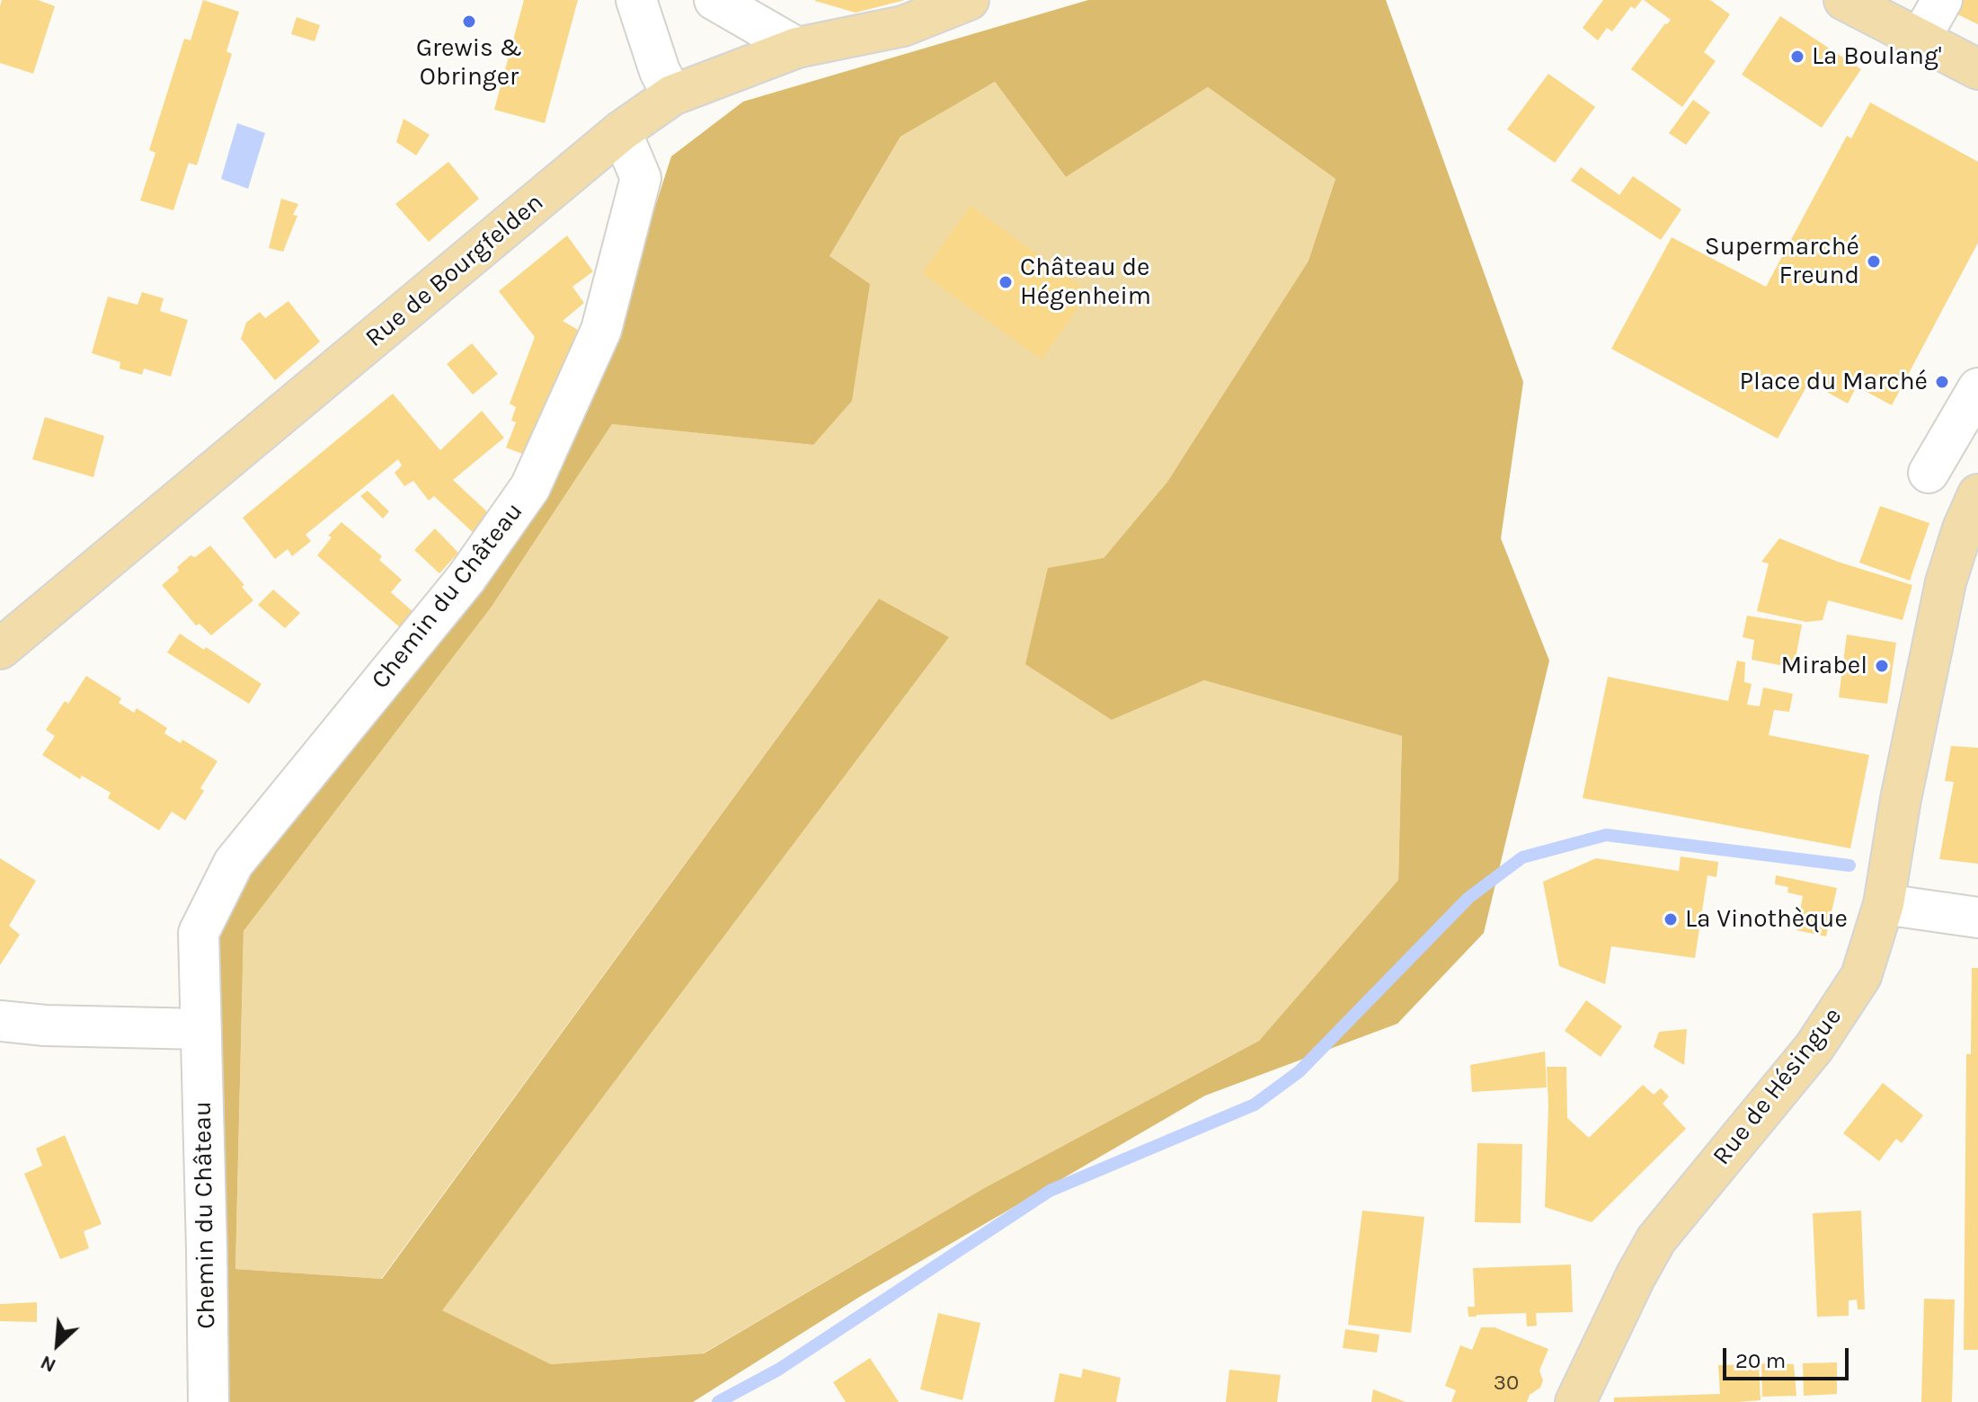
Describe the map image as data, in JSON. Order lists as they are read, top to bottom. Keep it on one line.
{"streets":{"main road":["Rue de Bourgfelden","Rue de Hésingue"],"street":["Chemin du Château"]},"crossings":[["Rue de Bourgfelden","Chemin du Château"]],"places":["Grewis & Obringer","La Boulang'","Supermarché Freund","Château de Hégenheim","Place du Marché","Mirabel","La Vinothèque"],"house_numbers":["30"],"scale_bar":"20 m","north":"bottom left"}
